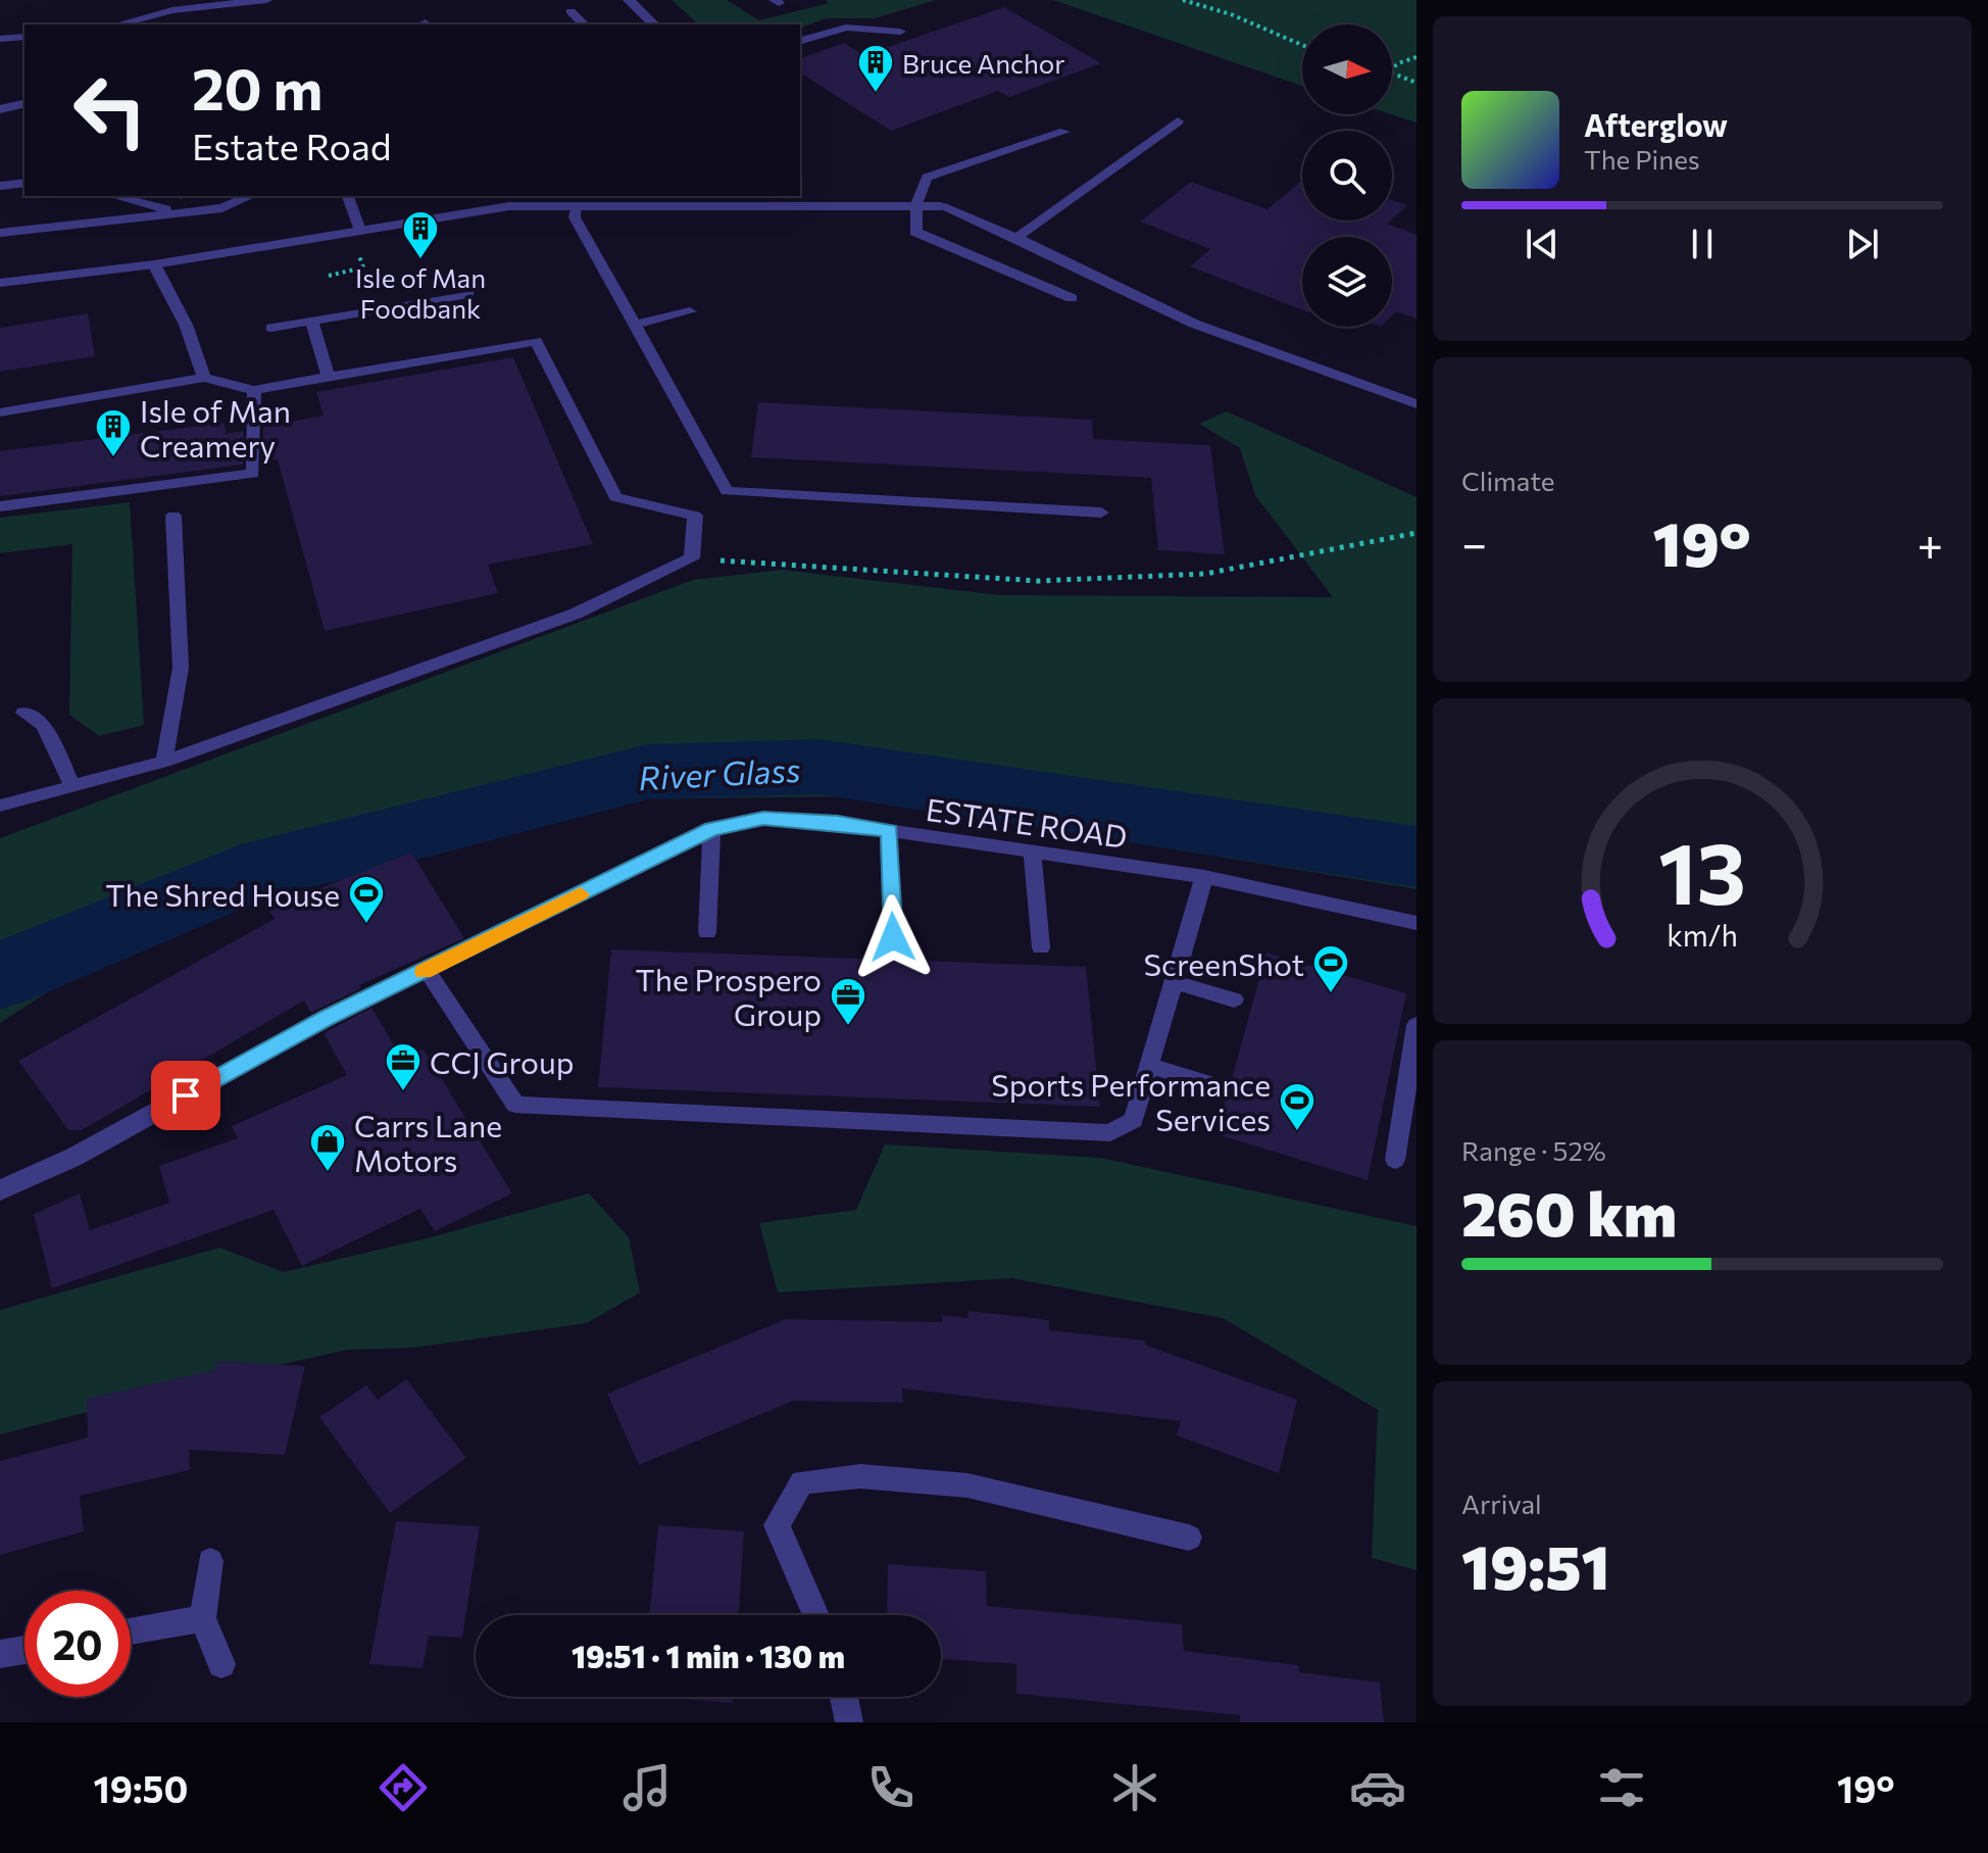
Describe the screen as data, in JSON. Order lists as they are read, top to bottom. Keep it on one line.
{"streets":{"lane":["ESTATE ROAD"]},"water":["River Glass"],"places":{"building":["Bruce Anchor","Isle of Man Foodbank","Isle of Man Creamery"],"sports":["The Shred House","ScreenShot","Sports Performance Services"],"office":["The Prospero Group","CCJ Group"],"shop":["Carrs Lane Motors"]},"north":"right","page":{"turn":["20 m","Estate Road"],"song":["Afterglow","The Pines"],"tile":["Climate",["Range · 52%","260 km"],["Arrival","19:51"]],"heat":["−","19°","+"],"limit":"20","trip":"19:51 · 1 min · 130 m","tabs":["19:50","19°"],"gauge":["13","km/h"]}}
